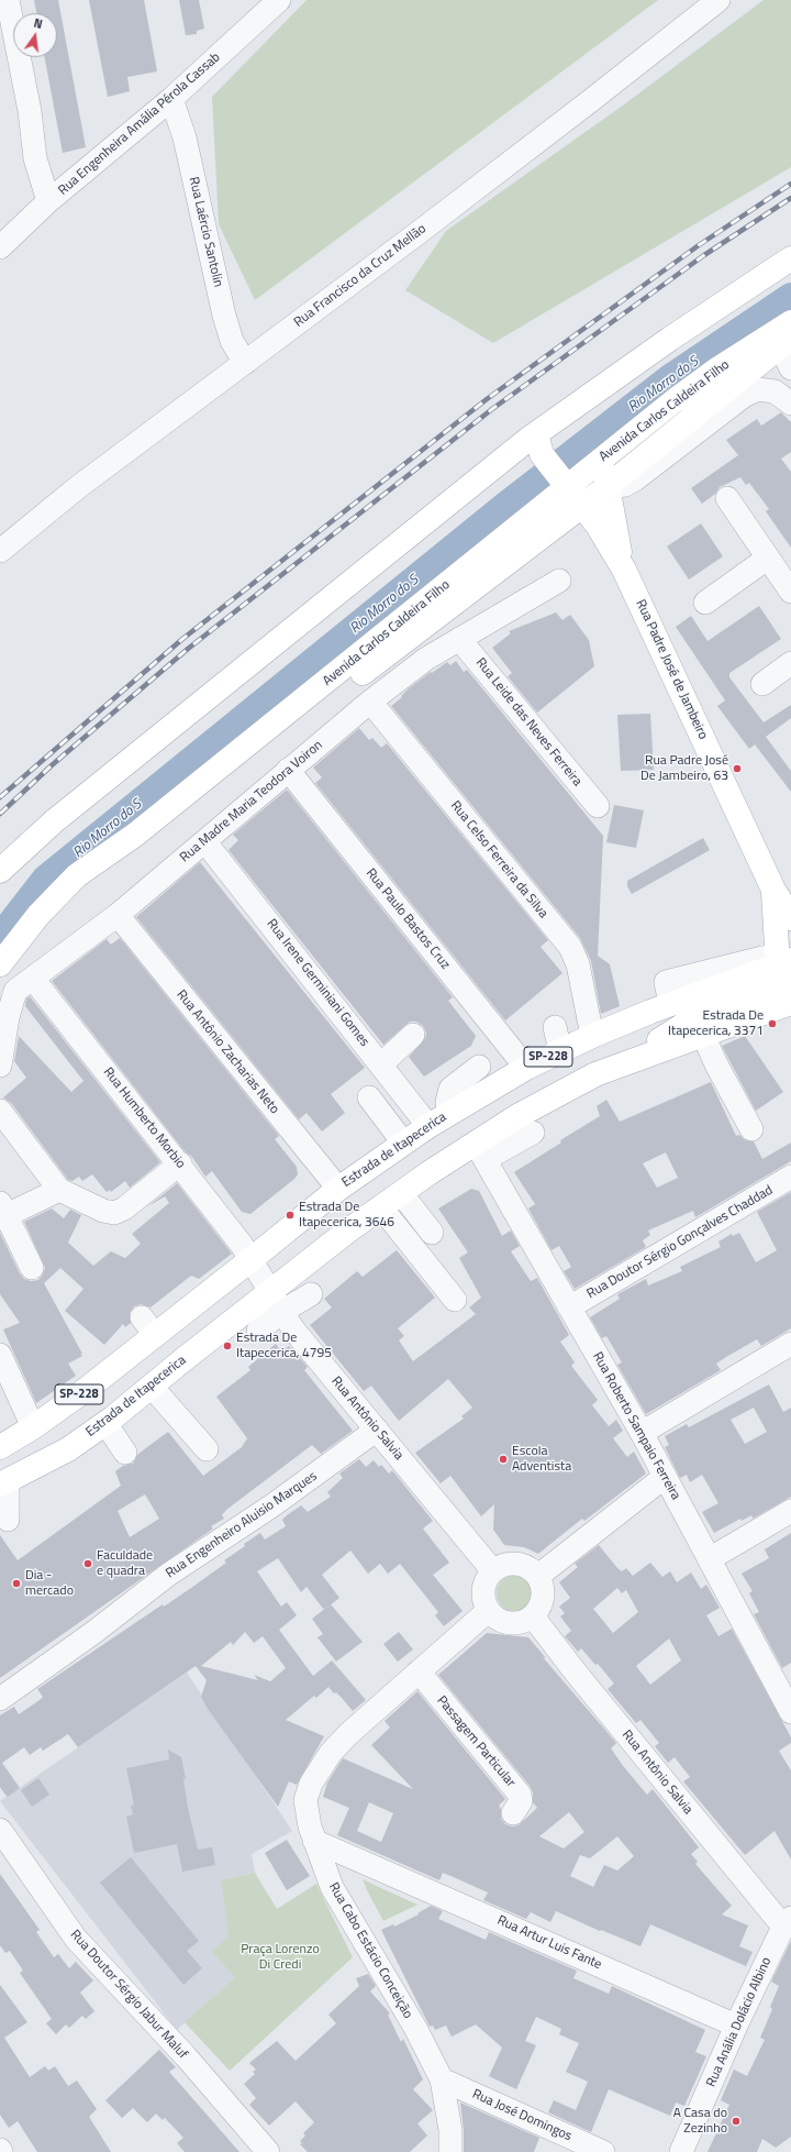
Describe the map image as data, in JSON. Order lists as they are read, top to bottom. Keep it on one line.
{"streets":{"main road":["Avenida Carlos Caldeira Filho","Rua Padre José de Jambeiro","SP-228","Estrada de Itapecerica"],"street":["Rua Engenheira Amália Pérola Cassab","Rua Laércio Santolin","Rua Francisco da Cruz Mellão","Rua Leide das Neves Ferreira","Rua Madre Maria Teodora Voiron","Rua Celso Ferreira da Silva","Rua Paulo Bastos Cruz","Rua Irene Germiniani Gomes","Rua Antônio Zacharias Neto","Rua Humberto Morbio","Rua Doutor Sérgio Gonçalves Chaddad","Rua Antônio Salvia","Rua Roberto Sampaio Ferreira","Rua Engenheiro Aluisio Marques","Passagem Particular","Rua Artur Luis Fante","Rua Cabo Estácio Conceição","Rua Doutor Sérgio Jabur Maluf","Rua Anália Dolácio Albino","Rua José Domingos"]},"crossings":[["Rua Engenheira Amália Pérola Cassab","Rua Laércio Santolin"],["Rua Laércio Santolin","Rua Francisco da Cruz Mellão"],["Avenida Carlos Caldeira Filho","Rua Padre José de Jambeiro"],["Rua Padre José de Jambeiro","Estrada de Itapecerica"],["Rua Leide das Neves Ferreira","Rua Madre Maria Teodora Voiron"],["Rua Madre Maria Teodora Voiron","Rua Celso Ferreira da Silva"],["Rua Madre Maria Teodora Voiron","Rua Paulo Bastos Cruz"],["Rua Madre Maria Teodora Voiron","Rua Irene Germiniani Gomes"],["Rua Madre Maria Teodora Voiron","Rua Antônio Zacharias Neto"],["Rua Madre Maria Teodora Voiron","Rua Humberto Morbio"],["Rua Celso Ferreira da Silva","Estrada de Itapecerica"],["Rua Paulo Bastos Cruz","Estrada de Itapecerica"],["Rua Irene Germiniani Gomes","Estrada de Itapecerica"],["Rua Antônio Zacharias Neto","Estrada de Itapecerica"],["Rua Humberto Morbio","Estrada de Itapecerica"],["Rua Humberto Morbio","Rua Antônio Salvia"],["Estrada de Itapecerica","Rua Antônio Salvia"],["Estrada de Itapecerica","Rua Roberto Sampaio Ferreira"],["Rua Doutor Sérgio Gonçalves Chaddad","Rua Roberto Sampaio Ferreira"],["Rua Antônio Salvia","Rua Engenheiro Aluisio Marques"],["Rua Antônio Salvia","Rua Cabo Estácio Conceição"],["Rua Antônio Salvia","Rua Anália Dolácio Albino"],["Passagem Particular","Rua Cabo Estácio Conceição"],["Rua Artur Luis Fante","Rua Cabo Estácio Conceição"],["Rua Artur Luis Fante","Rua Anália Dolácio Albino"],["Rua Cabo Estácio Conceição","Rua José Domingos"]],"water":["Rio Morro do S"],"parks":["Praça Lorenzo Di Credi"],"places":["Rua Padre José De Jambeiro, 63","Estrada De Itapecerica, 3371","Estrada De Itapecerica, 3646","Estrada De Itapecerica, 4795","Escola Adventista","Faculdade e quadra","Dia - mercado","A Casa do Zezinho"],"north":"top"}
